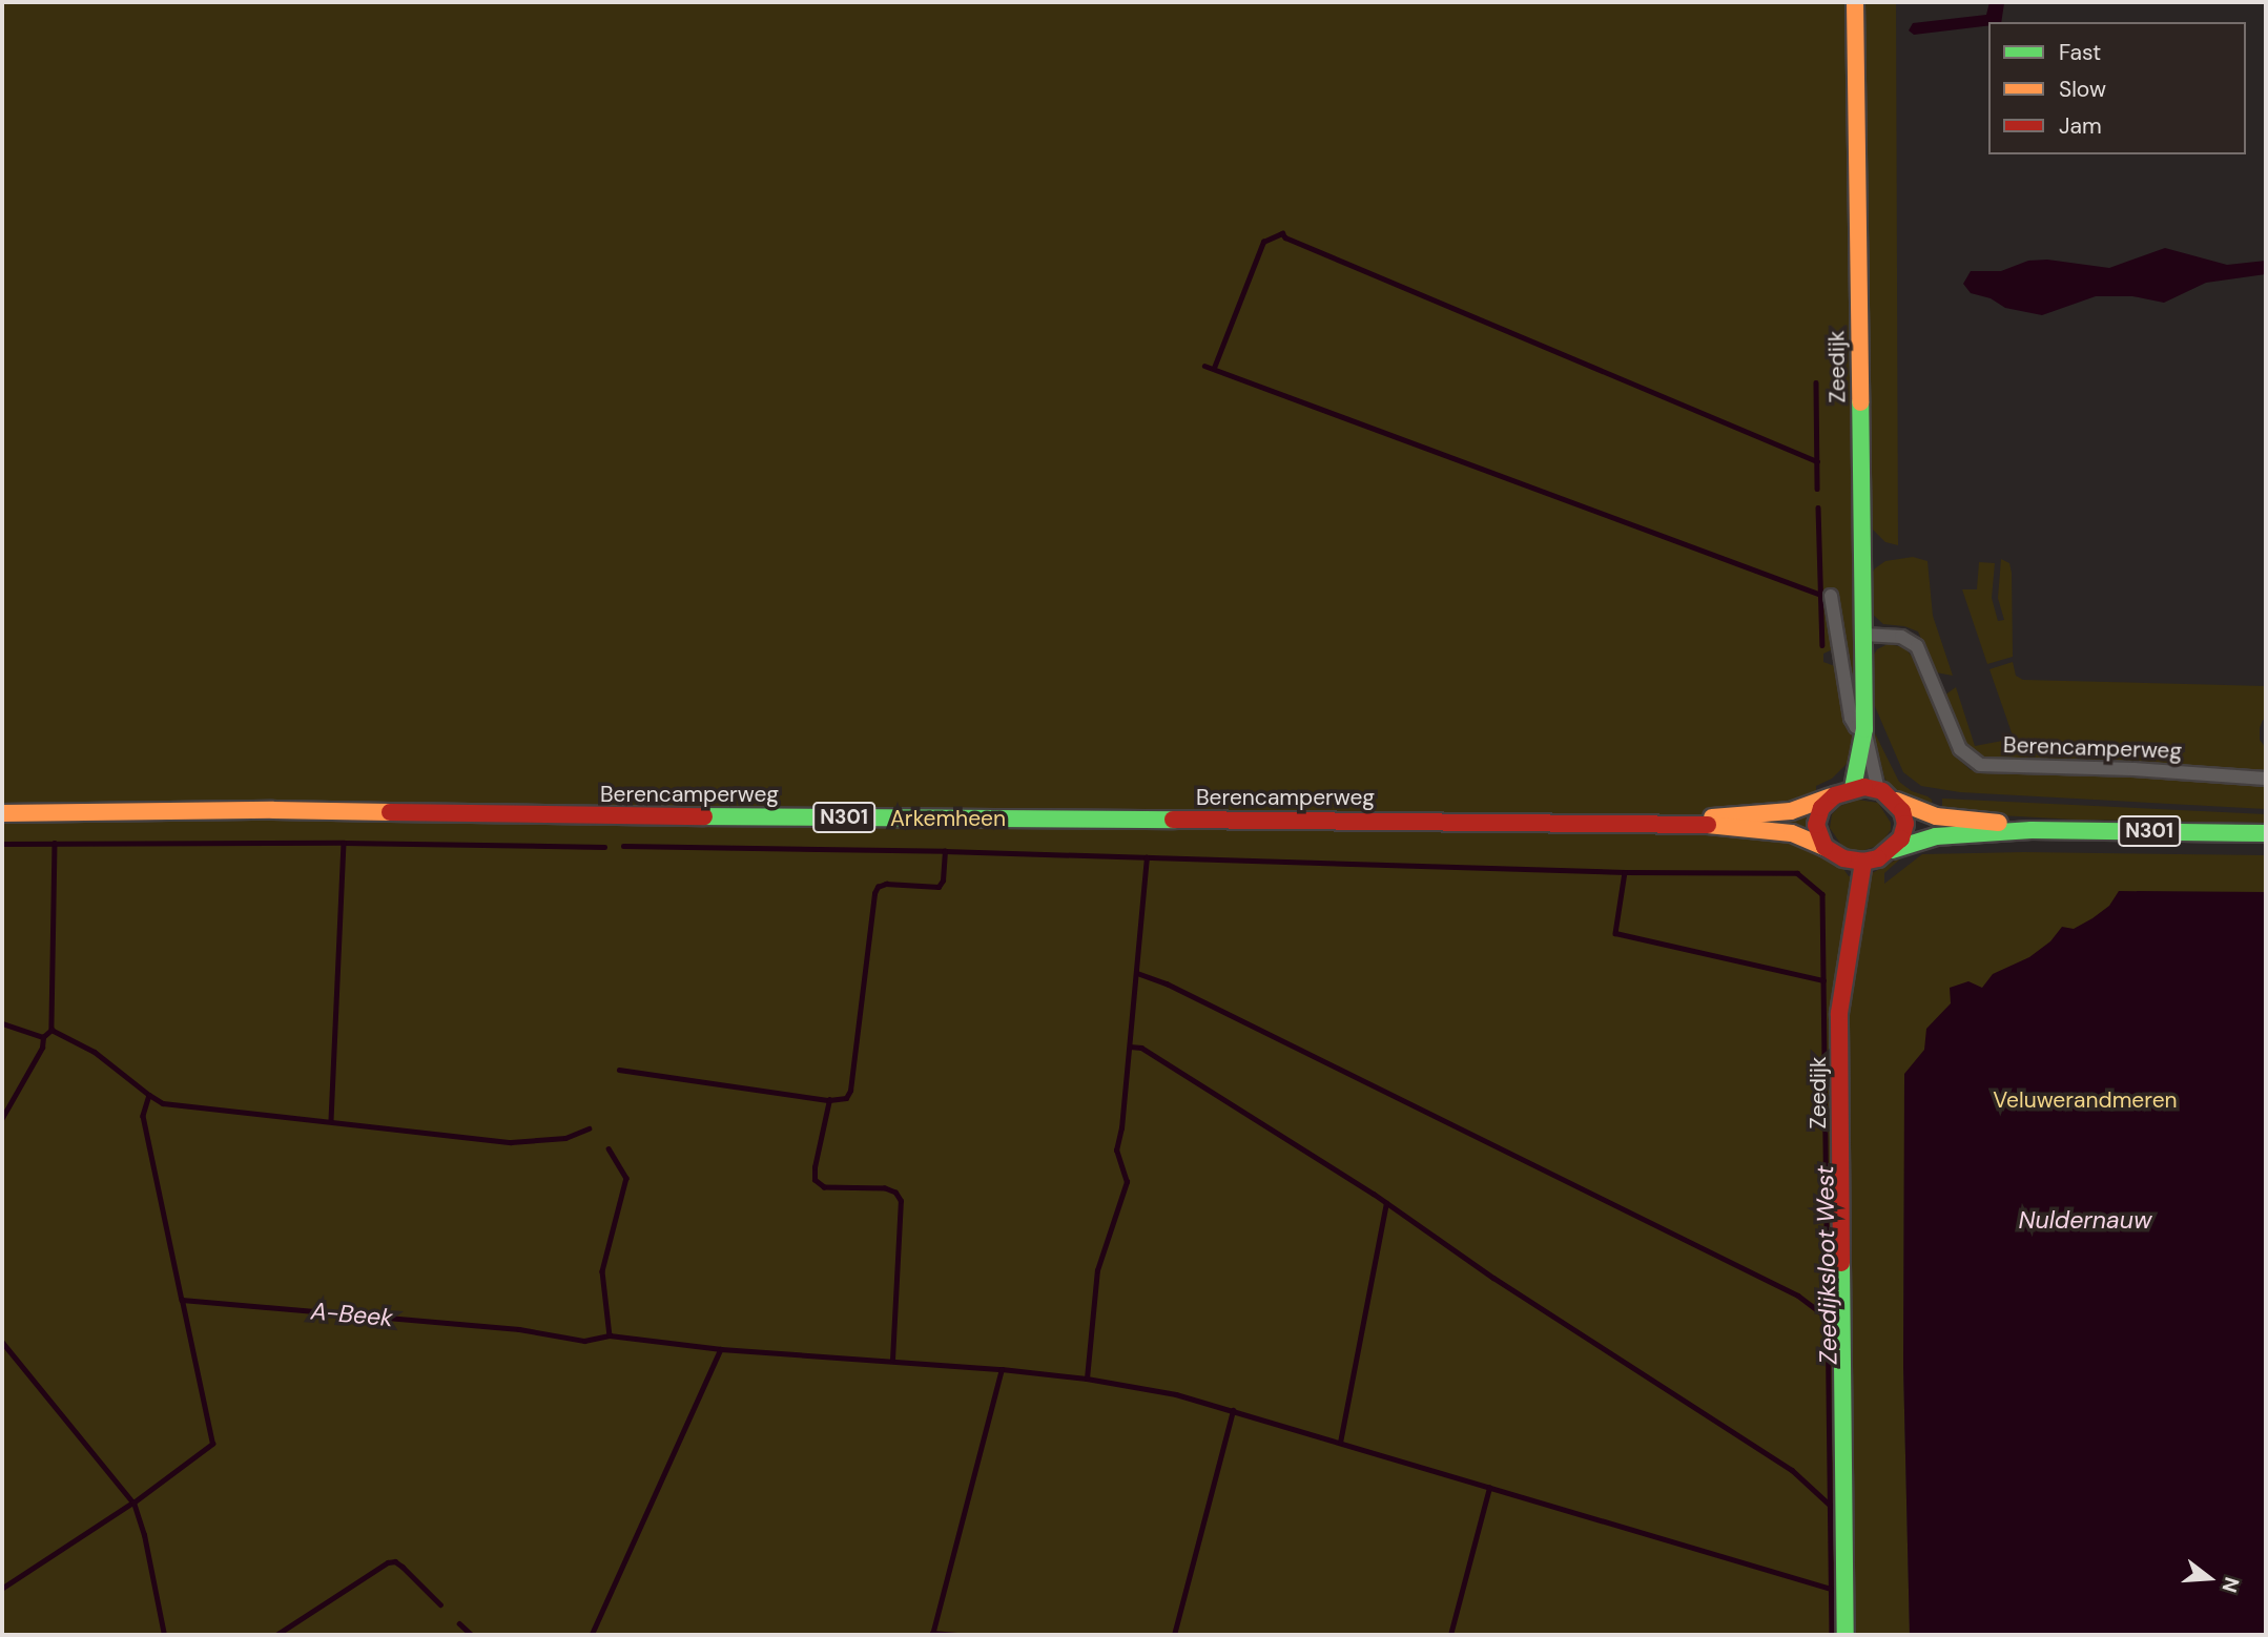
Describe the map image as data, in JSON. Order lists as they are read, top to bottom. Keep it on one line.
{"streets":{"main road":["Zeedijk","Berencamperweg","N301"]},"crossings":[["Zeedijk","Berencamperweg"],["Zeedijk","N301"],["Berencamperweg","N301"]],"water":["Nuldernauw","Zeedijksloot West","A-Beek"],"parks":["Arkemheen","Veluwerandmeren"],"legend":["Fast","Slow","Jam"],"north":"right"}
